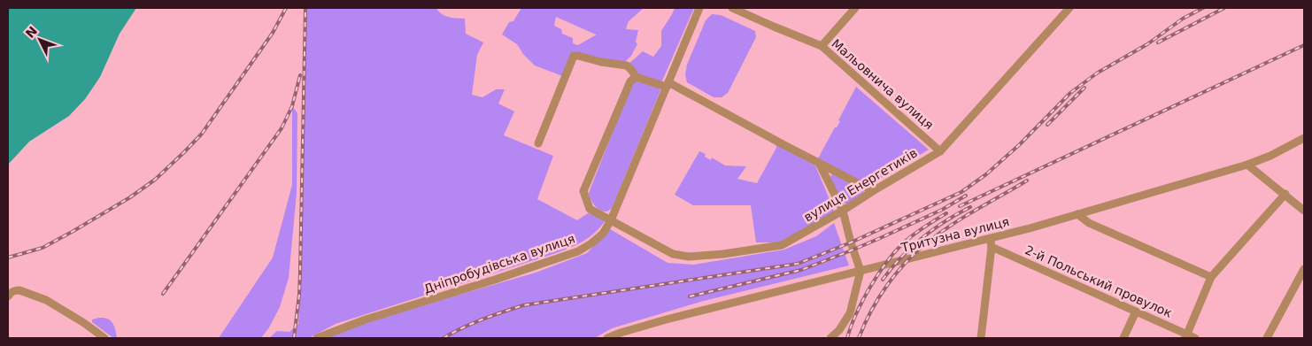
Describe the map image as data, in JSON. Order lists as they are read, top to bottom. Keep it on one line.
{"streets":{"street":["Мальовнича вулиця","вулиця Енергетиків","Тритузна вулиця","Дніпробудівська вулиця","2-й Польський провулок"]},"crossings":[["Мальовнича вулиця","вулиця Енергетиків"],["вулиця Енергетиків","Дніпробудівська вулиця"],["Тритузна вулиця","2-й Польський провулок"]],"north":"top left"}
